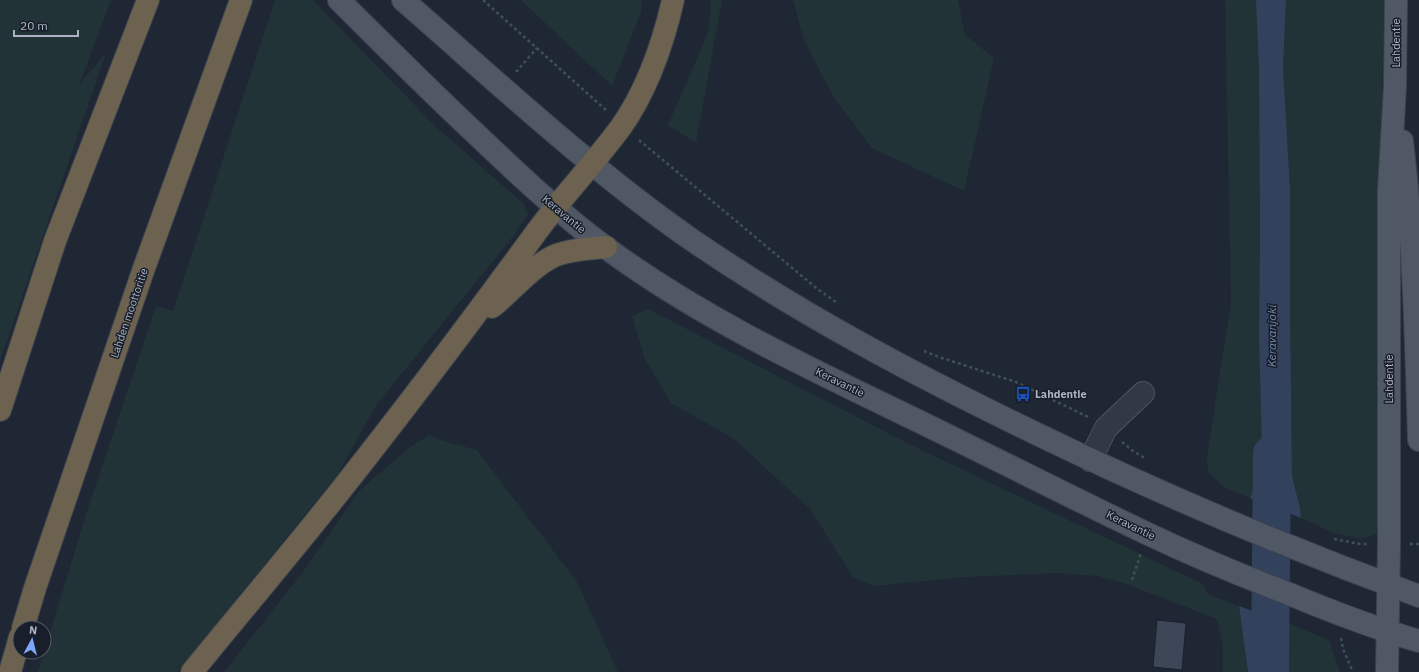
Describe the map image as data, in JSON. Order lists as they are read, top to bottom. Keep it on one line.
{"streets":{"highway":["Lahden moottoritie"],"main road":["Lahdentie","Keravantie"]},"crossings":[["Lahdentie","Keravantie"]],"water":["Keravanjoki"],"places":{"bus stop":["Lahdentie"]},"scale_bar":"20 m","north":"top"}
